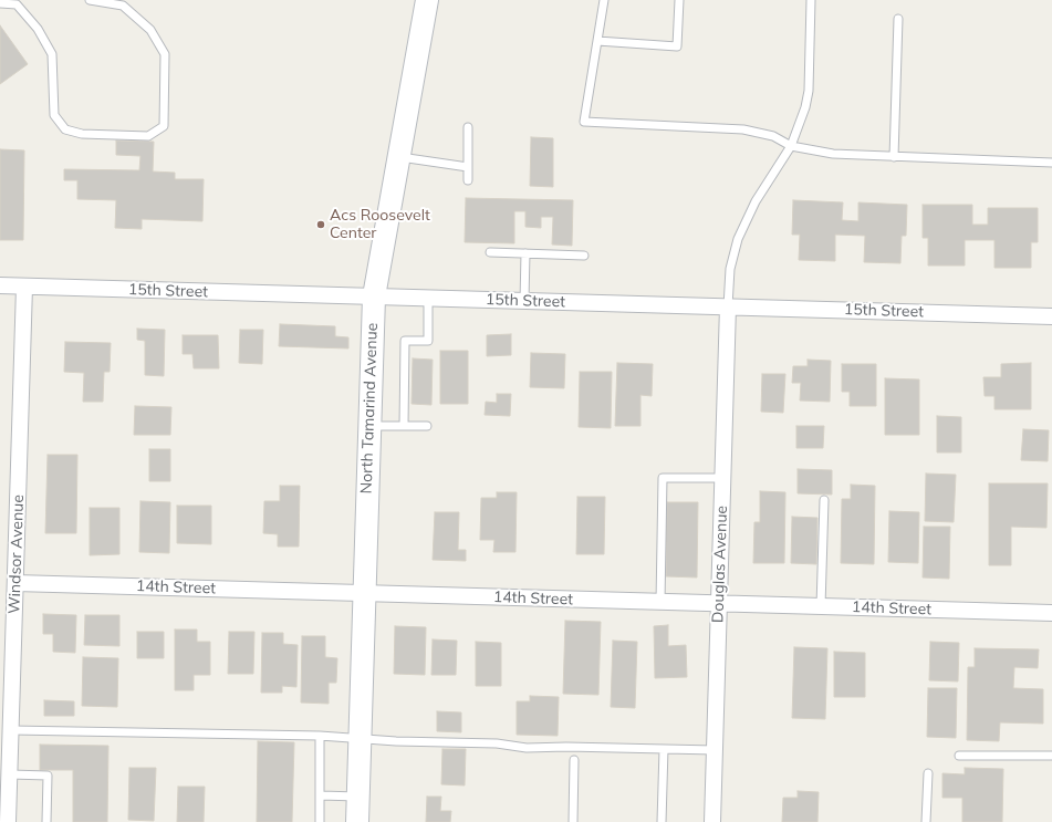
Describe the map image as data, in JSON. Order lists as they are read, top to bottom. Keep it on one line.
{"streets":{"street":["15th Street","North Tamarind Avenue","Windsor Avenue","Douglas Avenue","14th Street"]},"crossings":[["15th Street","North Tamarind Avenue"],["15th Street","Windsor Avenue"],["15th Street","Douglas Avenue"],["North Tamarind Avenue","14th Street"],["Windsor Avenue","14th Street"],["Douglas Avenue","14th Street"]],"places":["Acs Roosevelt Center"]}
